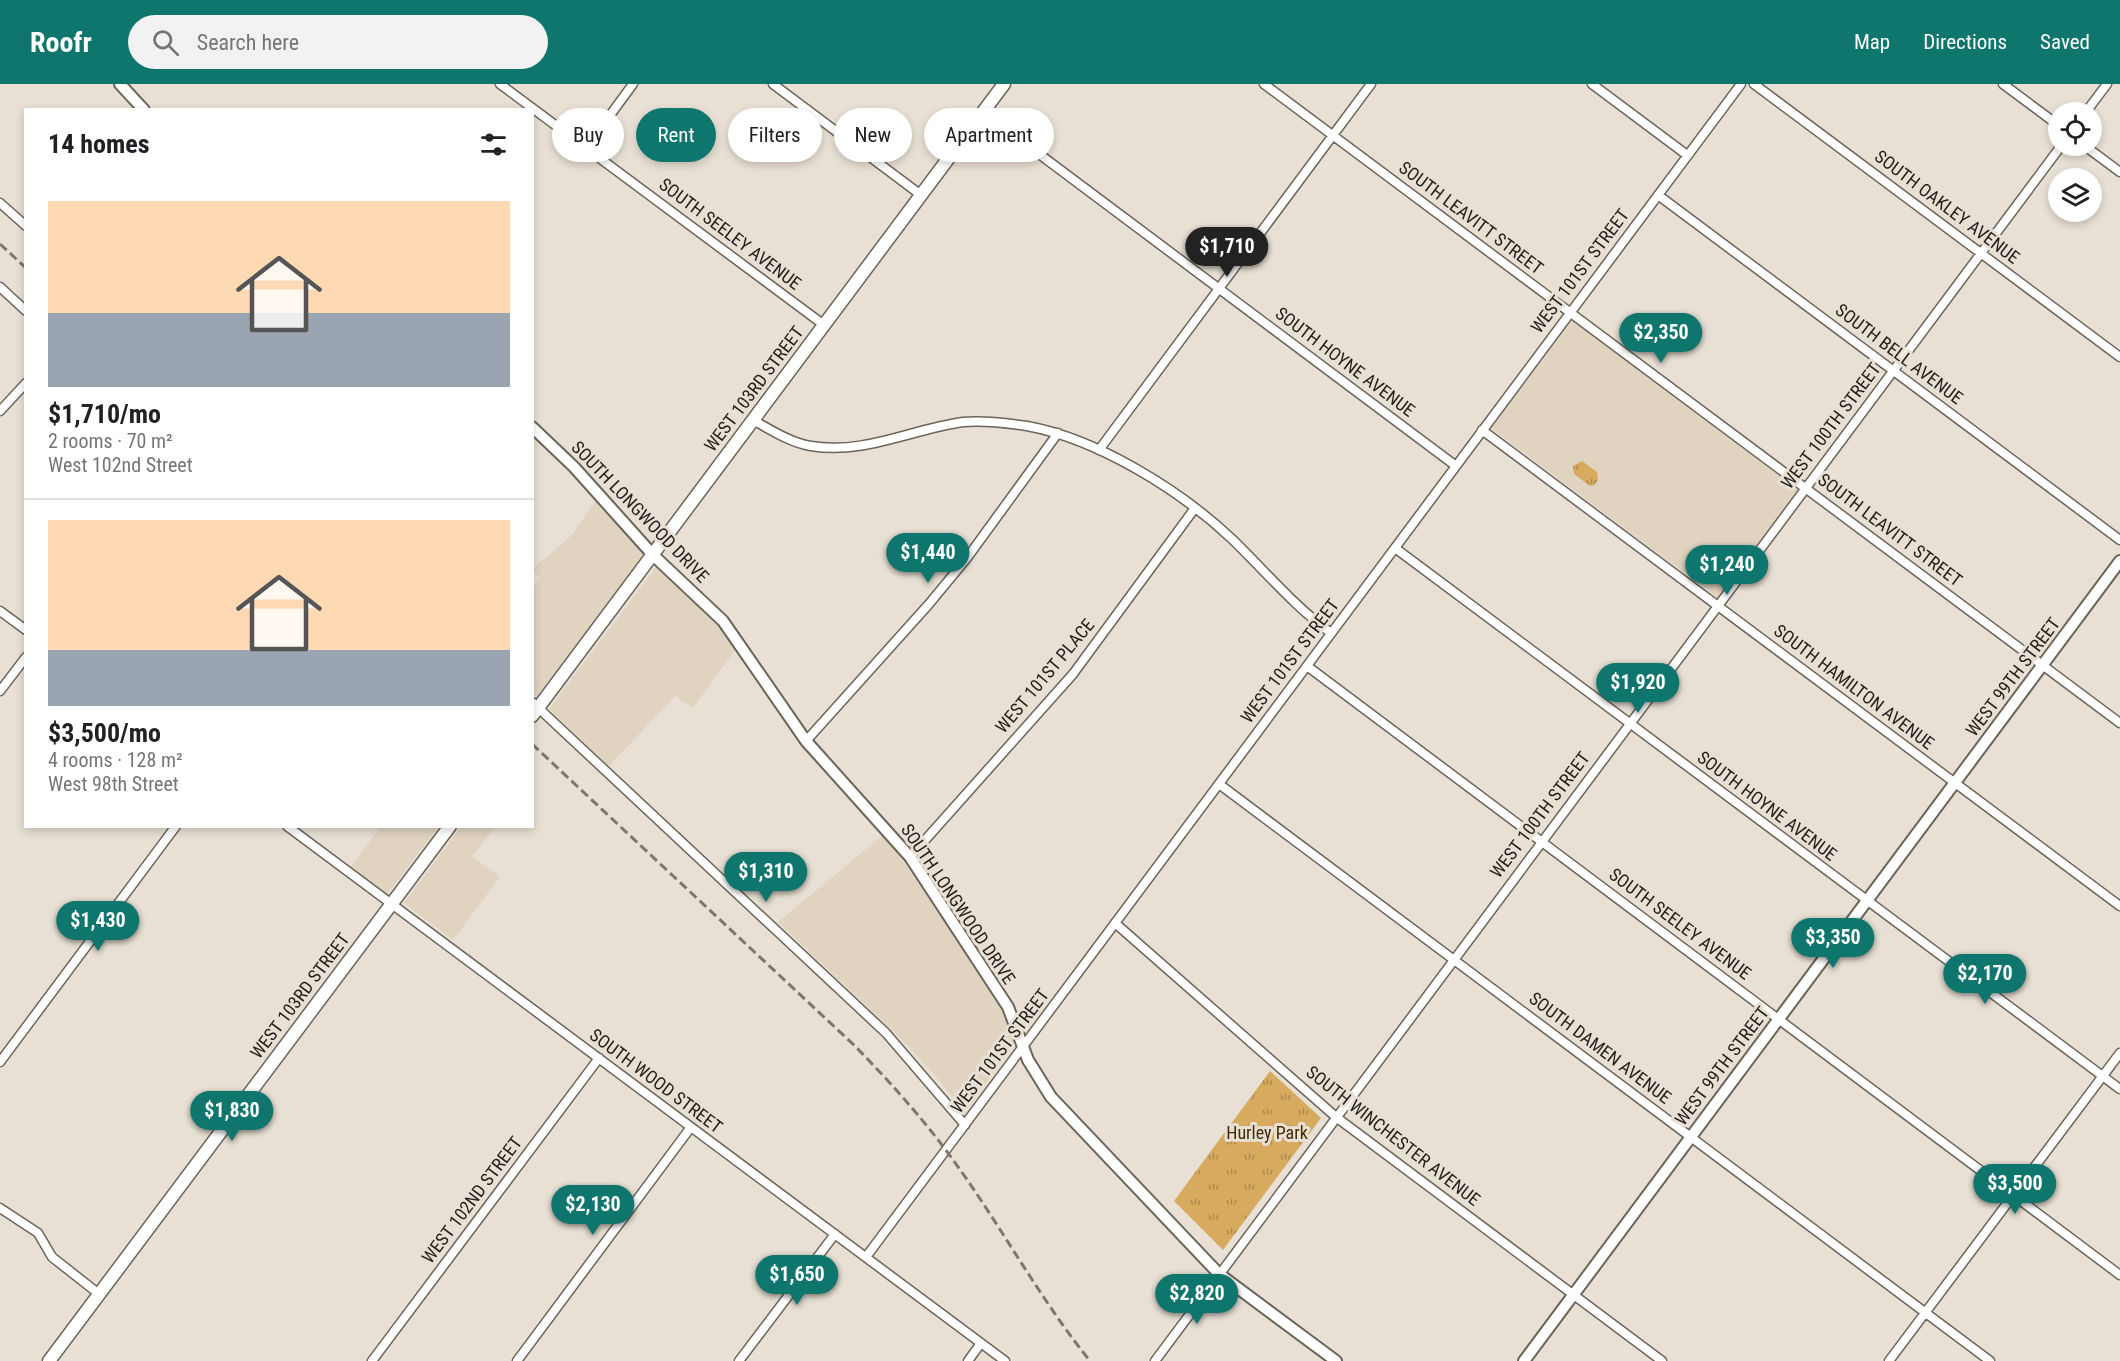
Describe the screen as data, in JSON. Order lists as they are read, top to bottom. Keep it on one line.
{"streets":{"main road":["WEST 103RD STREET"],"street":["SOUTH OAKLEY AVENUE","SOUTH LEAVITT STREET","SOUTH SEELEY AVENUE","WEST 101ST STREET","SOUTH BELL AVENUE","SOUTH HOYNE AVENUE","WEST 100TH STREET","SOUTH LONGWOOD DRIVE","WEST 101ST PLACE","WEST 99TH STREET","SOUTH HAMILTON AVENUE","SOUTH DAMEN AVENUE","SOUTH WOOD STREET","SOUTH WINCHESTER AVENUE","WEST 102ND STREET"]},"crossings":[["SOUTH OAKLEY AVENUE","WEST 100TH STREET"],["SOUTH LEAVITT STREET","WEST 101ST STREET"],["SOUTH LEAVITT STREET","WEST 100TH STREET"],["SOUTH LEAVITT STREET","WEST 99TH STREET"],["SOUTH SEELEY AVENUE","WEST 101ST STREET"],["SOUTH SEELEY AVENUE","WEST 103RD STREET"],["SOUTH SEELEY AVENUE","WEST 100TH STREET"],["SOUTH SEELEY AVENUE","WEST 99TH STREET"],["WEST 101ST STREET","SOUTH BELL AVENUE"],["WEST 101ST STREET","SOUTH HOYNE AVENUE"],["WEST 101ST STREET","SOUTH LONGWOOD DRIVE"],["WEST 101ST STREET","SOUTH HAMILTON AVENUE"],["WEST 101ST STREET","SOUTH DAMEN AVENUE"],["WEST 101ST STREET","SOUTH WOOD STREET"],["WEST 101ST STREET","SOUTH WINCHESTER AVENUE"],["SOUTH BELL AVENUE","WEST 100TH STREET"],["SOUTH HOYNE AVENUE","WEST 100TH STREET"],["SOUTH HOYNE AVENUE","WEST 99TH STREET"],["WEST 103RD STREET","SOUTH LONGWOOD DRIVE"],["WEST 103RD STREET","SOUTH WOOD STREET"],["WEST 100TH STREET","SOUTH LONGWOOD DRIVE"],["WEST 100TH STREET","SOUTH HAMILTON AVENUE"],["WEST 100TH STREET","SOUTH DAMEN AVENUE"],["WEST 100TH STREET","SOUTH WINCHESTER AVENUE"],["SOUTH LONGWOOD DRIVE","WEST 101ST PLACE"],["WEST 99TH STREET","SOUTH HAMILTON AVENUE"],["WEST 99TH STREET","SOUTH DAMEN AVENUE"],["WEST 99TH STREET","SOUTH WINCHESTER AVENUE"],["SOUTH WOOD STREET","WEST 102ND STREET"]],"parks":["Hurley Park"],"page":{"header":"Roofr","search":"Search here","nav":["Map","Directions","Saved"],"chip":["Buy","Rent","Filters","New","Apartment"],"heading":"14 homes","list":[{"name":"$1,710/mo","note":"2 rooms · 70 m² · West 102nd Street"},{"name":"$3,500/mo","note":"4 rooms · 128 m² · West 98th Street"}],"price":["$1,710","$2,350","$1,440","$1,240","$1,920","$1,310","$1,430","$3,350","$2,170","$1,830","$3,500","$2,130","$1,650","$2,820"]}}
